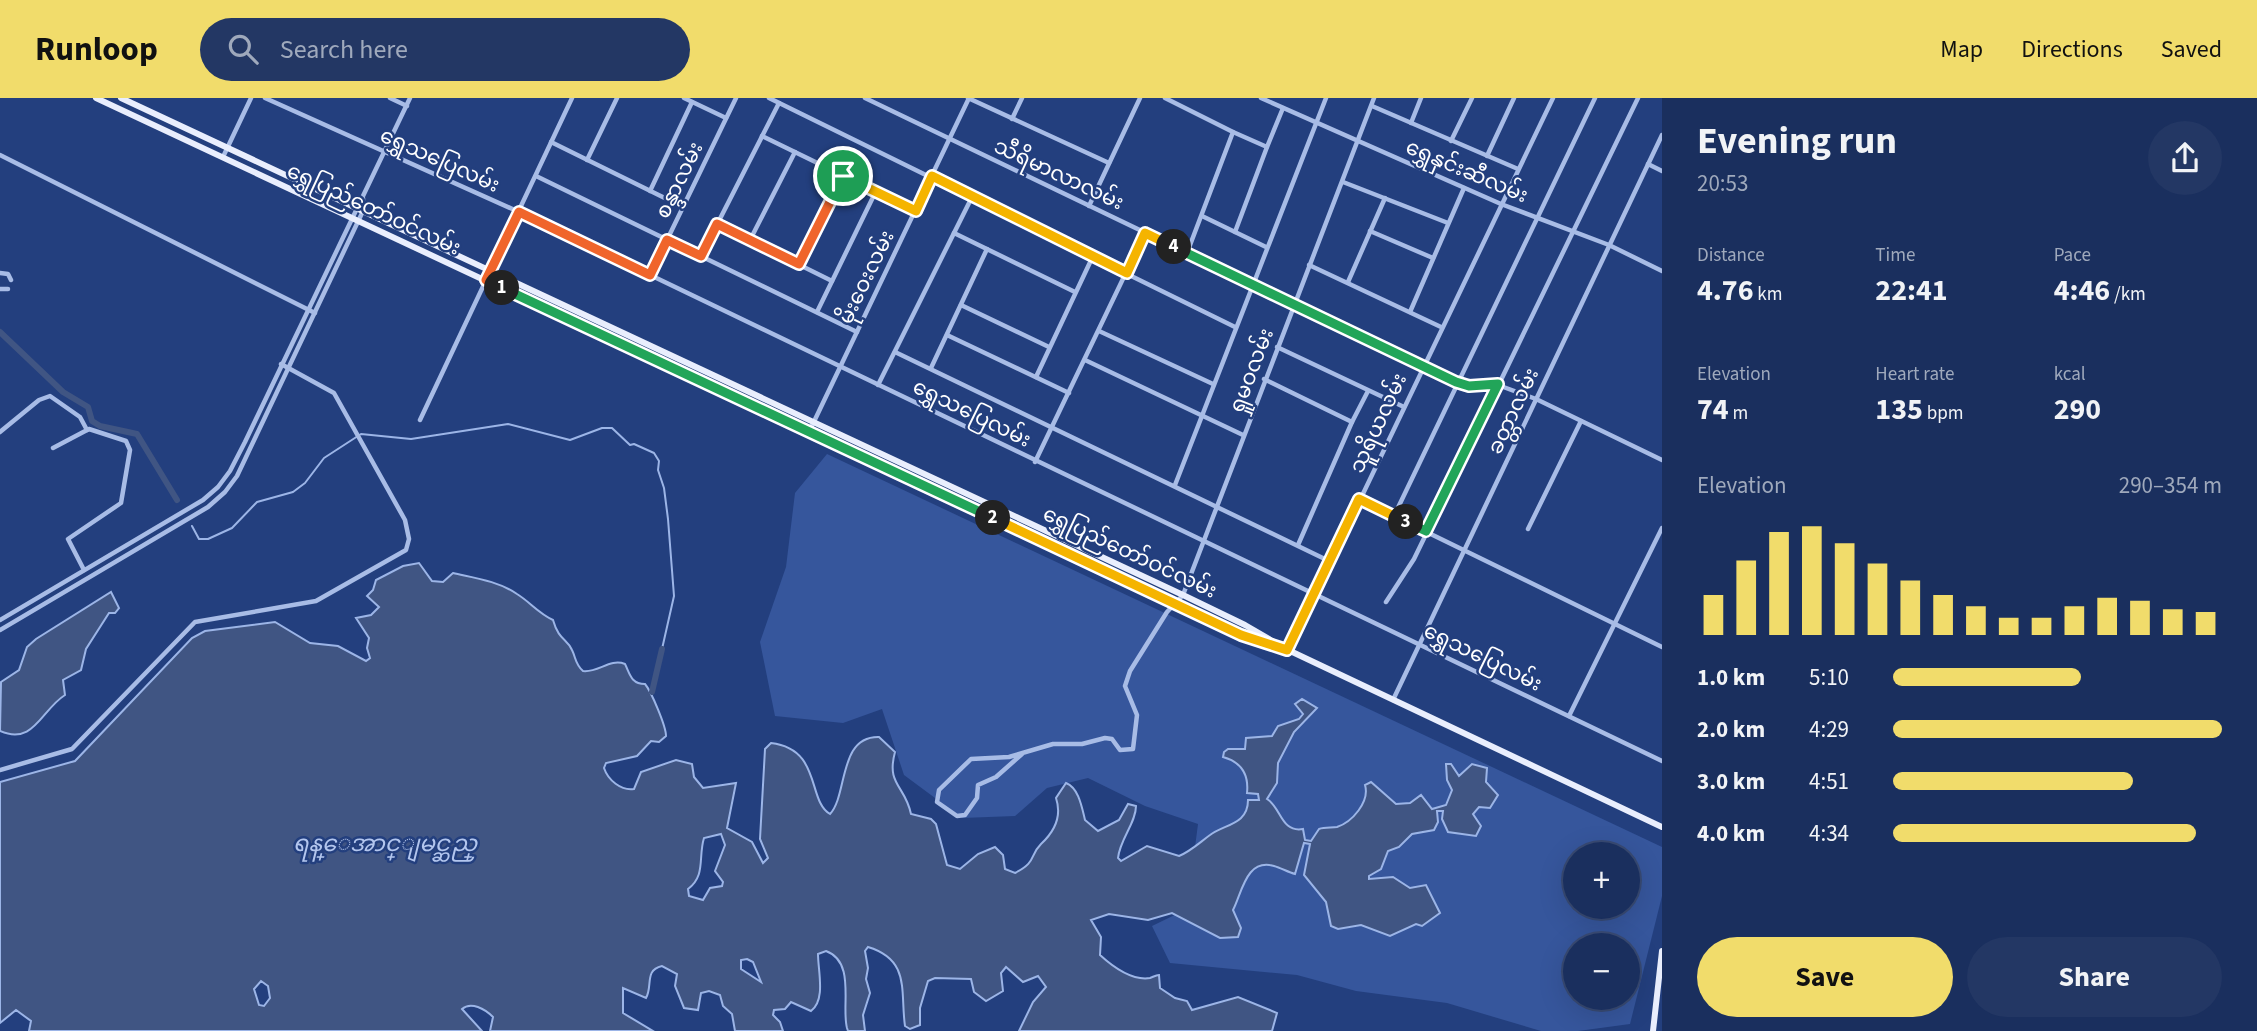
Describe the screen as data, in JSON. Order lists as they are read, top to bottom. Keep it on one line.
{"streets":{"main road":["ရွှေပြည်တော်ဝင်လမ်း"],"street":["ရွှေသပြေလမ်း","ရွှေနှင်းဆီလမ်း","သီရိမာလာလမ်း","စန္ဒာလမ်း","မိုးဝေးလမ်း","ရှုမဝလမ်း","ခတ္တာလမ်း","သူရိယလမ်း"]},"crossings":[["ရွှေသပြေလမ်း","စန္ဒာလမ်း"],["ရွှေသပြေလမ်း","မိုးဝေးလမ်း"],["ရွှေသပြေလမ်း","ရှုမဝလမ်း"],["ရွှေသပြေလမ်း","ခတ္တာလမ်း"],["ရွှေသပြေလမ်း","သူရိယလမ်း"],["ရွှေနှင်းဆီလမ်း","ရှုမဝလမ်း"],["ရွှေနှင်းဆီလမ်း","ခတ္တာလမ်း"],["ရွှေနှင်းဆီလမ်း","သူရိယလမ်း"],["သီရိမာလာလမ်း","မိုးဝေးလမ်း"],["သီရိမာလာလမ်း","ရှုမဝလမ်း"],["သီရိမာလာလမ်း","ခတ္တာလမ်း"],["သီရိမာလာလမ်း","သူရိယလမ်း"],["ရွှေပြည်တော်ဝင်လမ်း","မိုးဝေးလမ်း"],["ရွှေပြည်တော်ဝင်လမ်း","ရှုမဝလမ်း"],["ရွှေပြည်တော်ဝင်လမ်း","ခတ္တာလမ်း"],["ရွှေပြည်တော်ဝင်လမ်း","သူရိယလမ်း"]],"water":["ရန္ေအာင္ျမင္ဆည္"],"page":{"header":"Runloop","search":"Search here","nav":["Map","Directions","Saved"],"heading":["Evening run","20:53"],"stats":[["Distance","4.76 km"],["Time","22:41"],["Pace","4:46 /km"],["Elevation","74 m"],["Heart rate","135 bpm"],["kcal","290"]],"pins":["4","1","2","3"],"chart":["Elevation","290–354 m"],"list":[{"name":"1.0 km","note":"5:10"},{"name":"2.0 km","note":"4:29"},{"name":"3.0 km","note":"4:51"},{"name":"4.0 km","note":"4:34"}],"map_buttons":["+","−"],"buttons":["Save","Share"]}}
